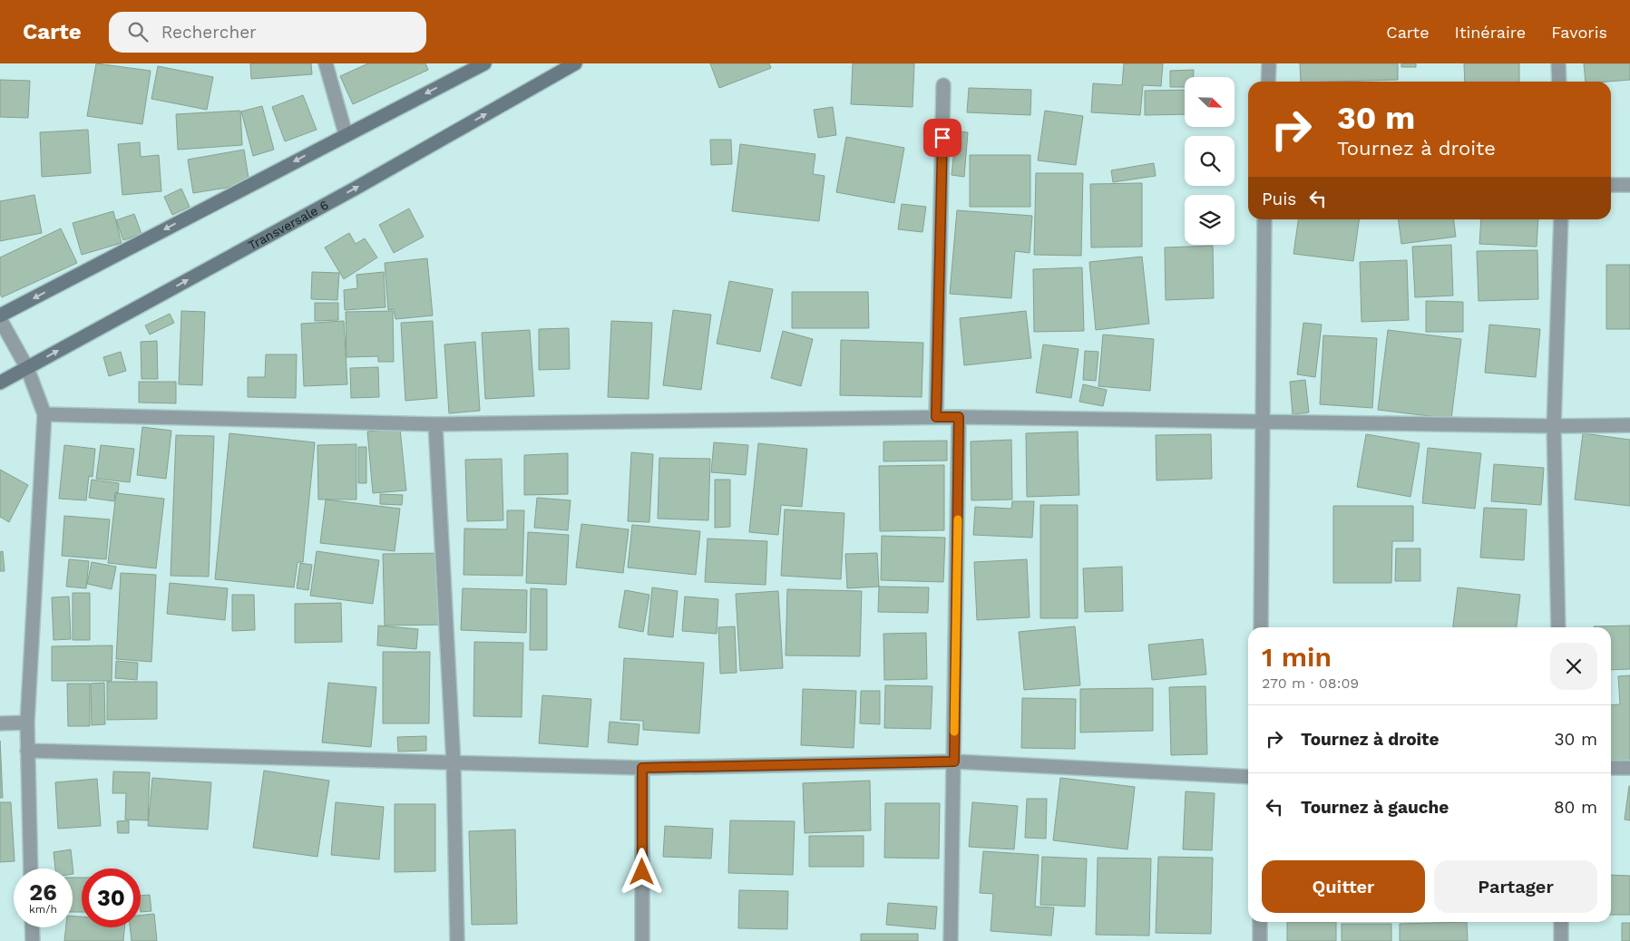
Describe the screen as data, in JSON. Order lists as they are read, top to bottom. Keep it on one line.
{"streets":{"main road":["Transversale 6"]},"north":"bottom right","page":{"header":"Carte","search":"Rechercher","nav":["Carte","Itinéraire","Favoris"],"turn":["30 m","Tournez à droite"],"then":"Puis","heading":["1 min","270 m · 08:09"],"list":[{"name":"Tournez à droite","value":"30 m"},{"name":"Tournez à gauche","value":"80 m"}],"buttons":["Quitter","Partager"],"speed":"26 km/h","limit":"30"}}
